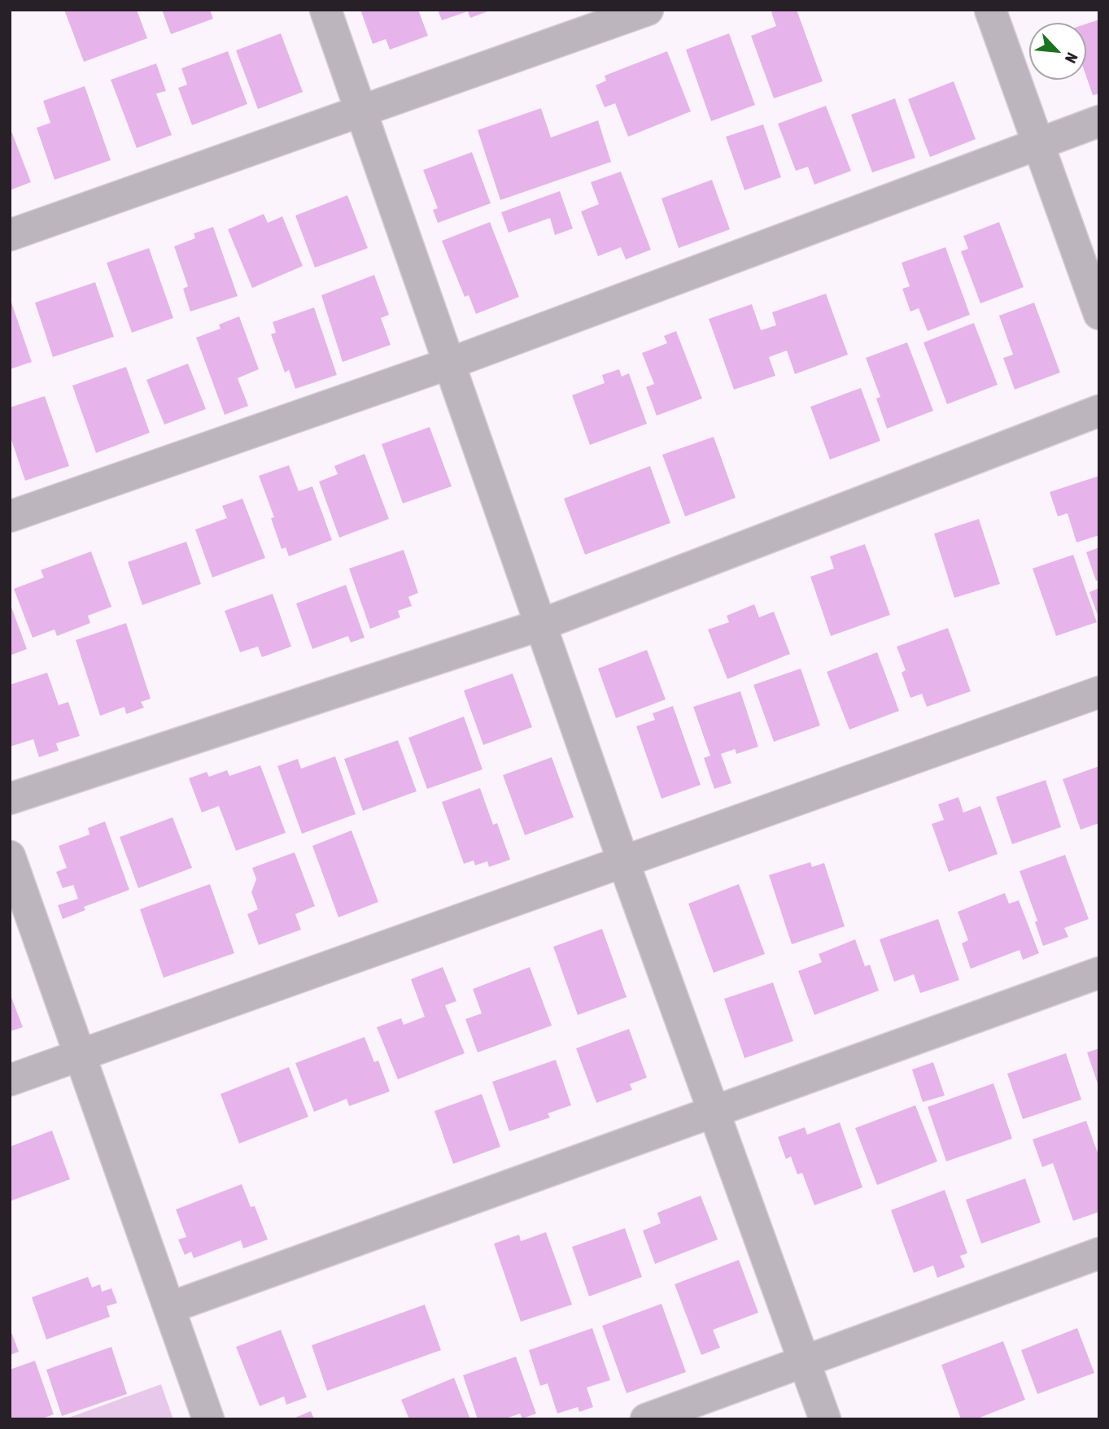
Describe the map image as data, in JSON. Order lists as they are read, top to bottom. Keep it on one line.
{"north":"bottom right"}
